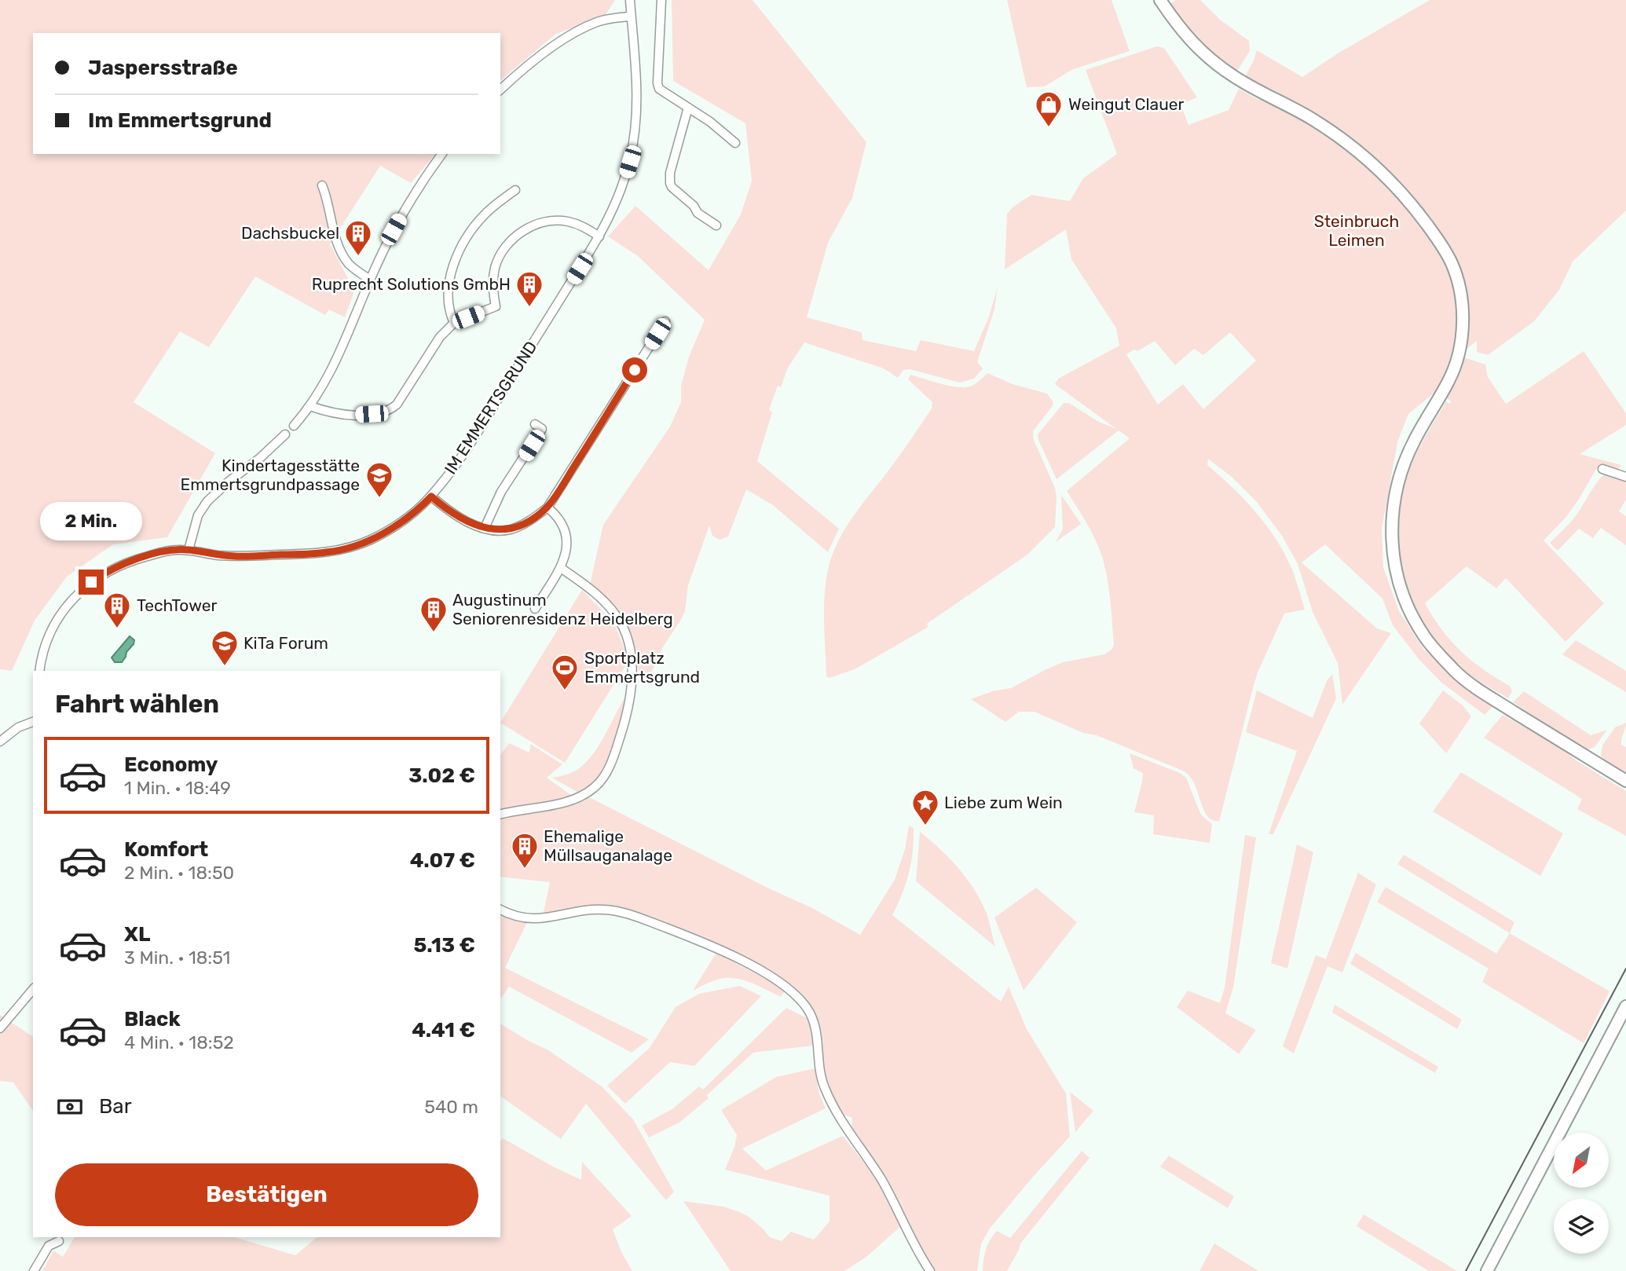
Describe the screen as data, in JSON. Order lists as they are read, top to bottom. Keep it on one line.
{"streets":{"street":["IM EMMERTSGRUND"]},"parks":["Steinbruch Leimen"],"places":{"shop":["Weingut Clauer"],"building":["Dachsbuckel","Ruprecht Solutions GmbH","TechTower","Augustinum Seniorenresidenz Heidelberg","Ehemalige Müllsauganalage"],"school or university":["Kindertagesstätte Emmertsgrundpassage","KiTa Forum"],"sports":["Sportplatz Emmertsgrund"],"place":["Liebe zum Wein"]},"north":"bottom left","page":{"banner":["Jaspersstraße","Im Emmertsgrund"],"bubble":"2 Min.","heading":"Fahrt wählen","list":[{"name":"Economy","note":"1 Min. · 18:49","value":"3.02 €"},{"name":"Komfort","note":"2 Min. · 18:50","value":"4.07 €"},{"name":"XL","note":"3 Min. · 18:51","value":"5.13 €"},{"name":"Black","note":"4 Min. · 18:52","value":"4.41 €"}],"pay":["Bar","540 m"],"buttons":"Bestätigen"}}
